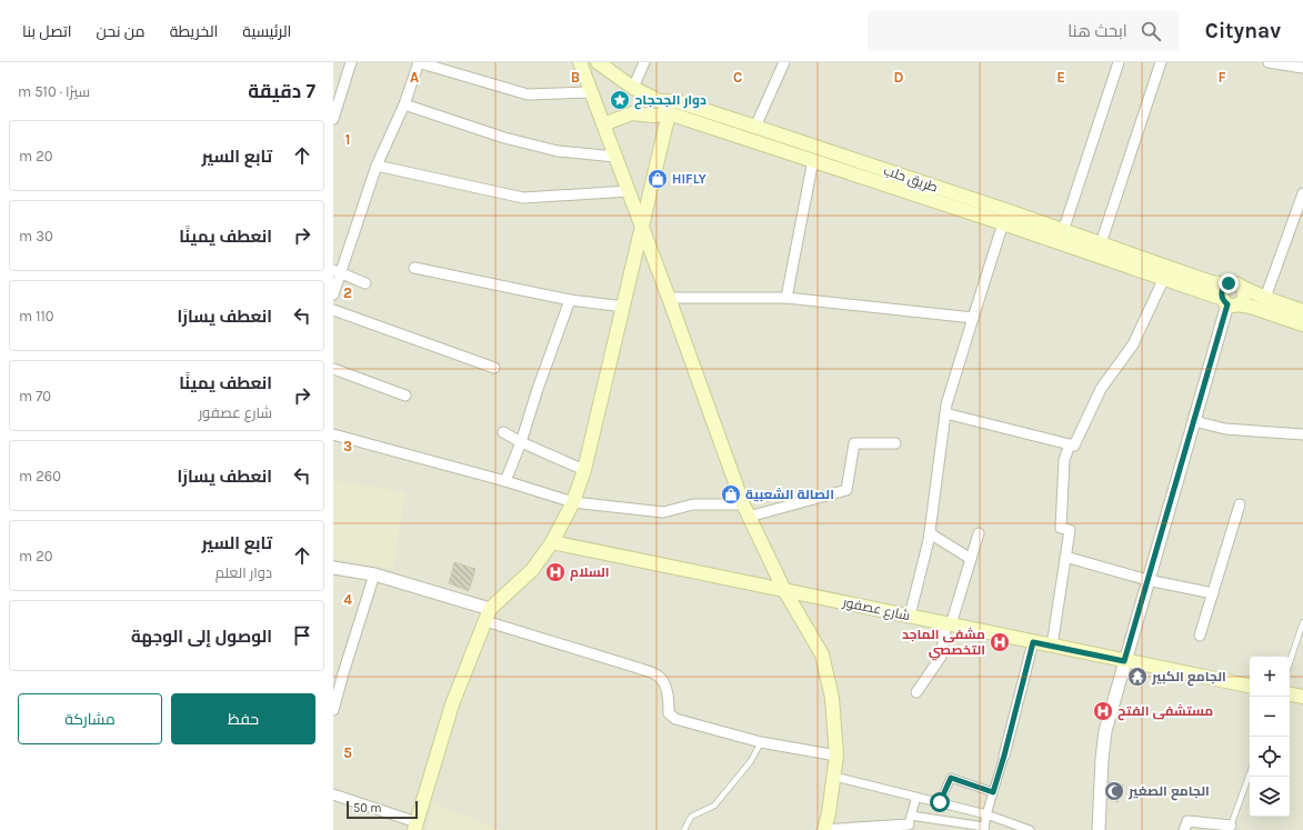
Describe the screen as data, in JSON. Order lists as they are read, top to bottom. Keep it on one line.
{"streets":{"main road":["طريق حلب","شارع عصفور"]},"places":{"place":["دوار الجحجاح"],"shop":["HIFLY","الصالة الشعبية"],"hospital":["السلام","مشفى الماجد التخصصي","مستشفى الفتح"],"temple":["الجامع الكبير"],"mosque":["الجامع الصغير"]},"scale_bar":"50 m","page":{"header":"Citynav","search":"ابحث هنا","nav":["الرئيسية","الخريطة","من نحن","اتصل بنا"],"heading":["7 دقيقة","سيرًا · 510 m"],"list":[["تابع السير","20 m"],["انعطف يمينًا","30 m"],["انعطف يسارًا","110 m"],["انعطف يمينًا","شارع عصفور","70 m"],["انعطف يسارًا","260 m"],["تابع السير","دوار العلم","20 m"],"الوصول إلى الوجهة"],"map_buttons":["+","−"],"buttons":["حفظ","مشاركة"],"scale":"50 m"},"grid":{"columns":["A","B","C","D","E","F"],"rows":["1","2","3","4","5"]}}
